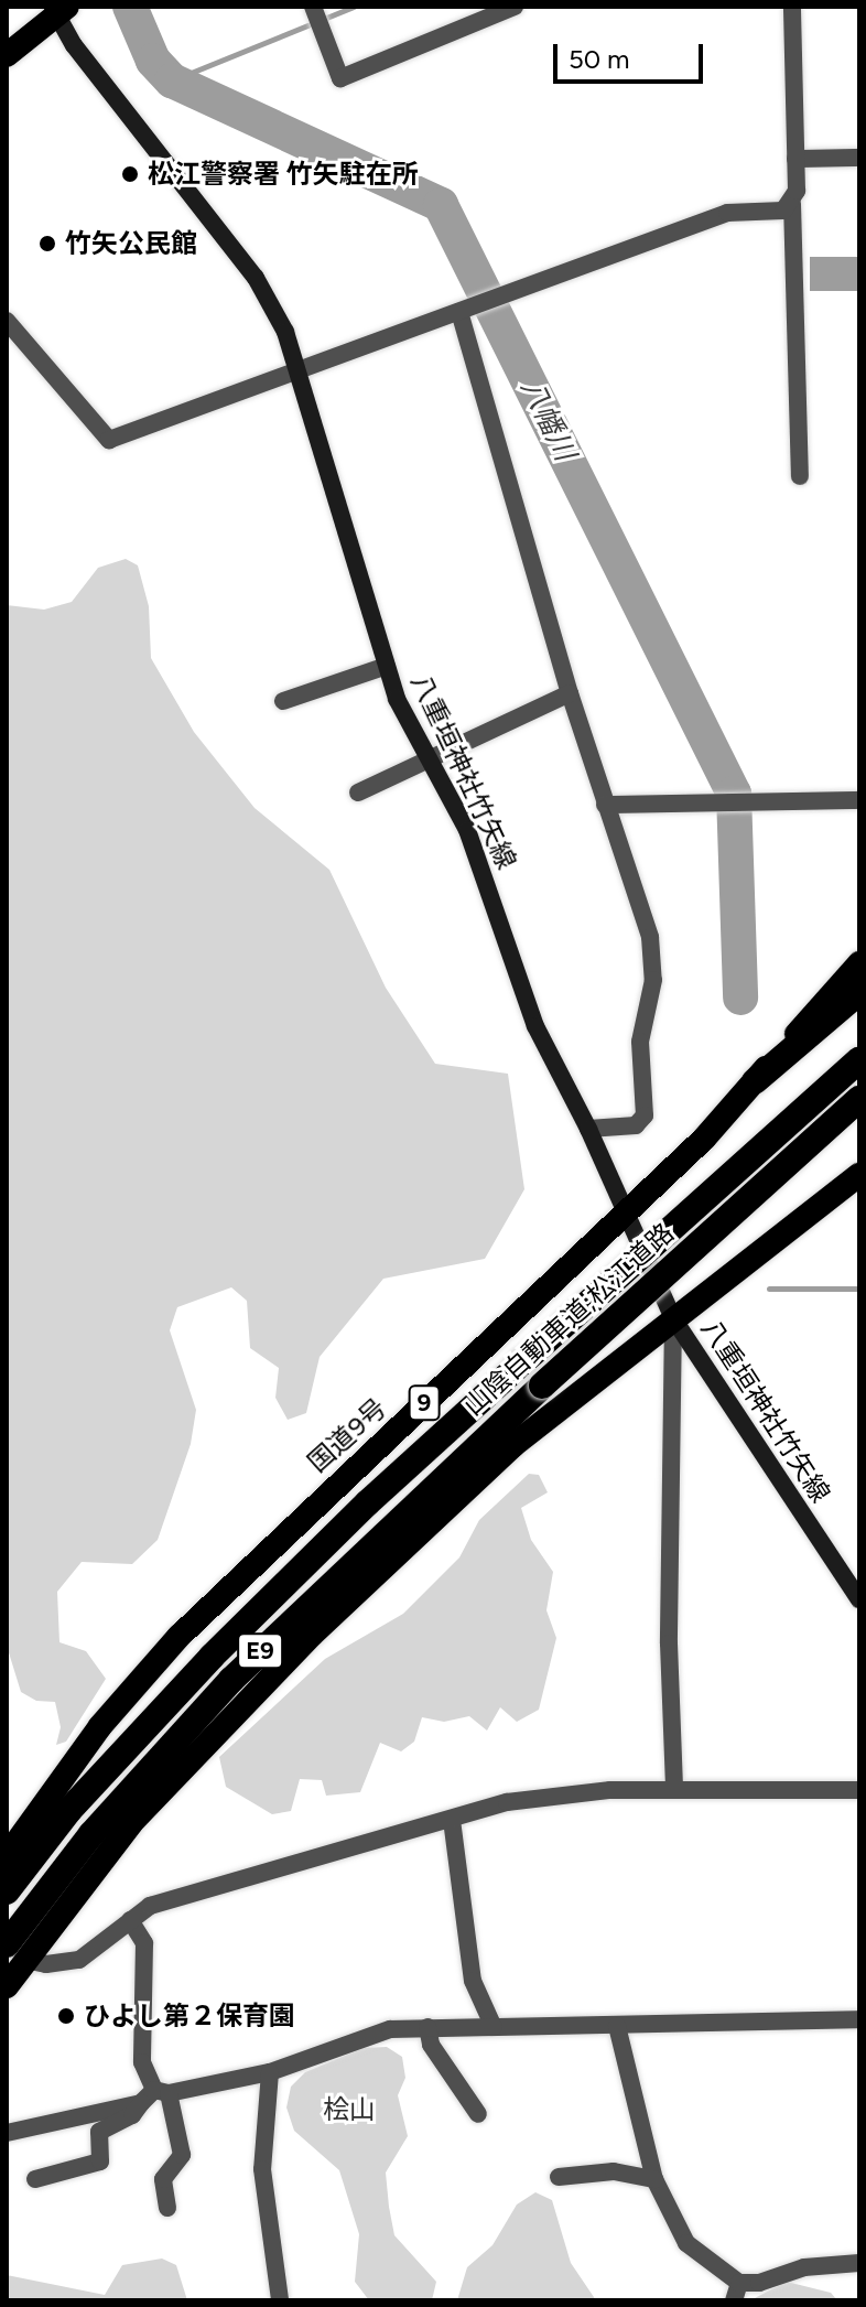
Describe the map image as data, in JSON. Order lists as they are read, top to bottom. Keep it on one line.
{"streets":{"highway":["山陰自動車道;松江道路","9","国道9号","E9"],"main road":["八重垣神社竹矢線"]},"crossings":[["八重垣神社竹矢線","国道9号"]],"water":["八幡川"],"parks":["桧山"],"places":["松江警察署 竹矢駐在所","竹矢公民館","ひよし第２保育園"],"scale_bar":"50 m"}
